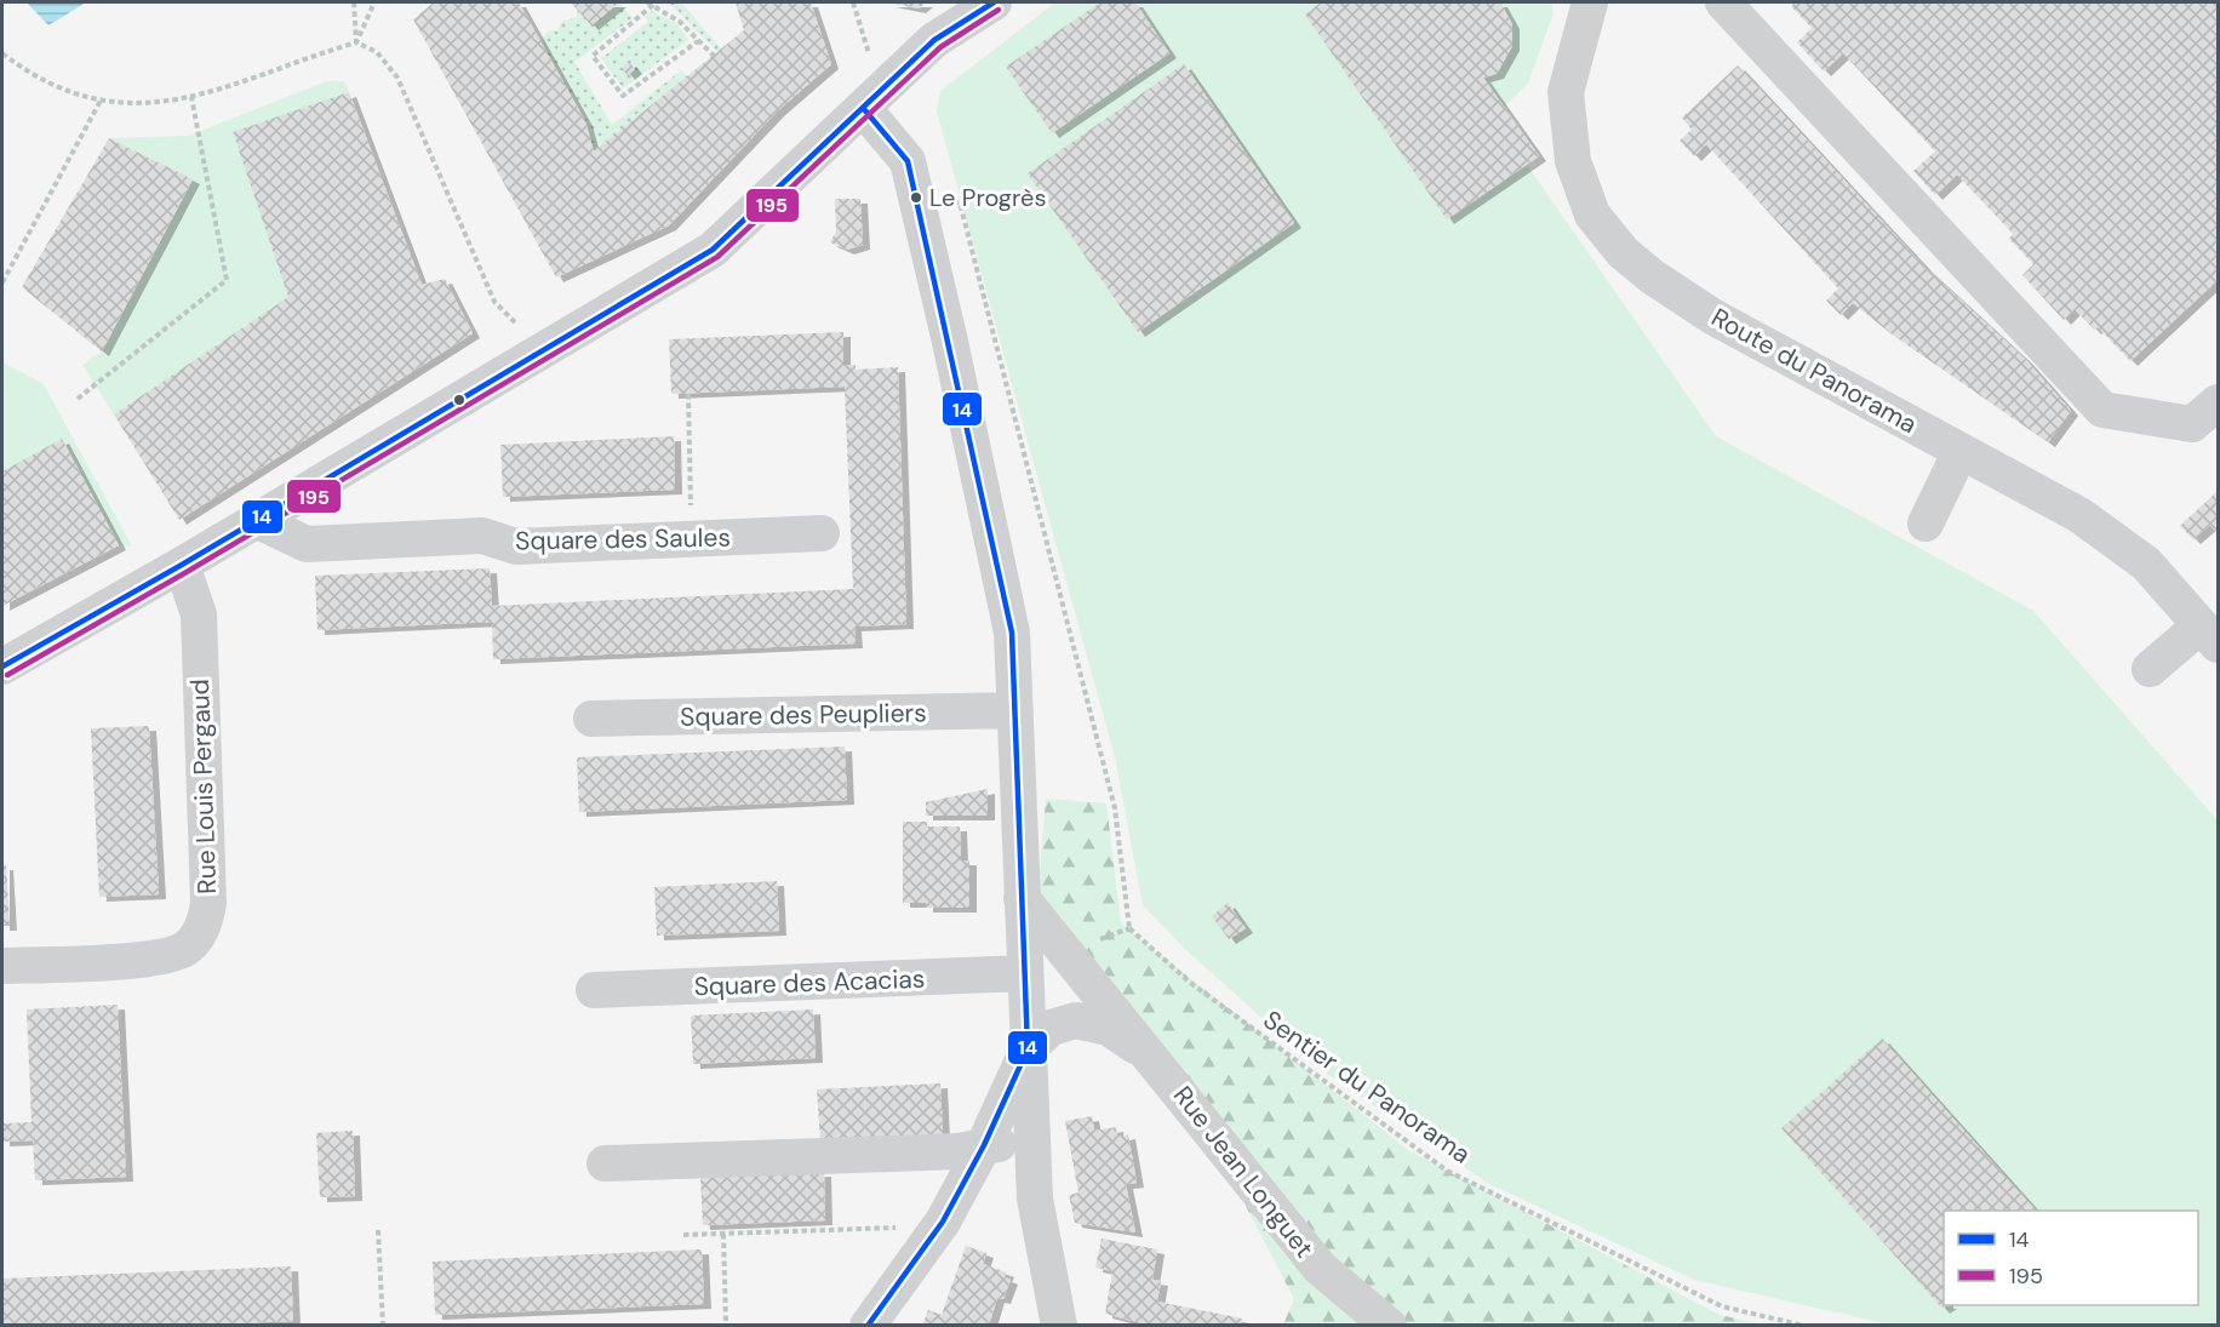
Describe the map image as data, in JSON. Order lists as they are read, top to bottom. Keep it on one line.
{"streets":{"street":["Route du Panorama","Square des Saules","Square des Peupliers","Rue Louis Pergaud","Square des Acacias","Rue Jean Longuet"],"path":["Sentier du Panorama"]},"crossings":[["Square des Acacias","Rue Jean Longuet"]],"places":["Le Progrès"],"lines":["transit line 14","transit line 195"],"legend":["14","195"]}
